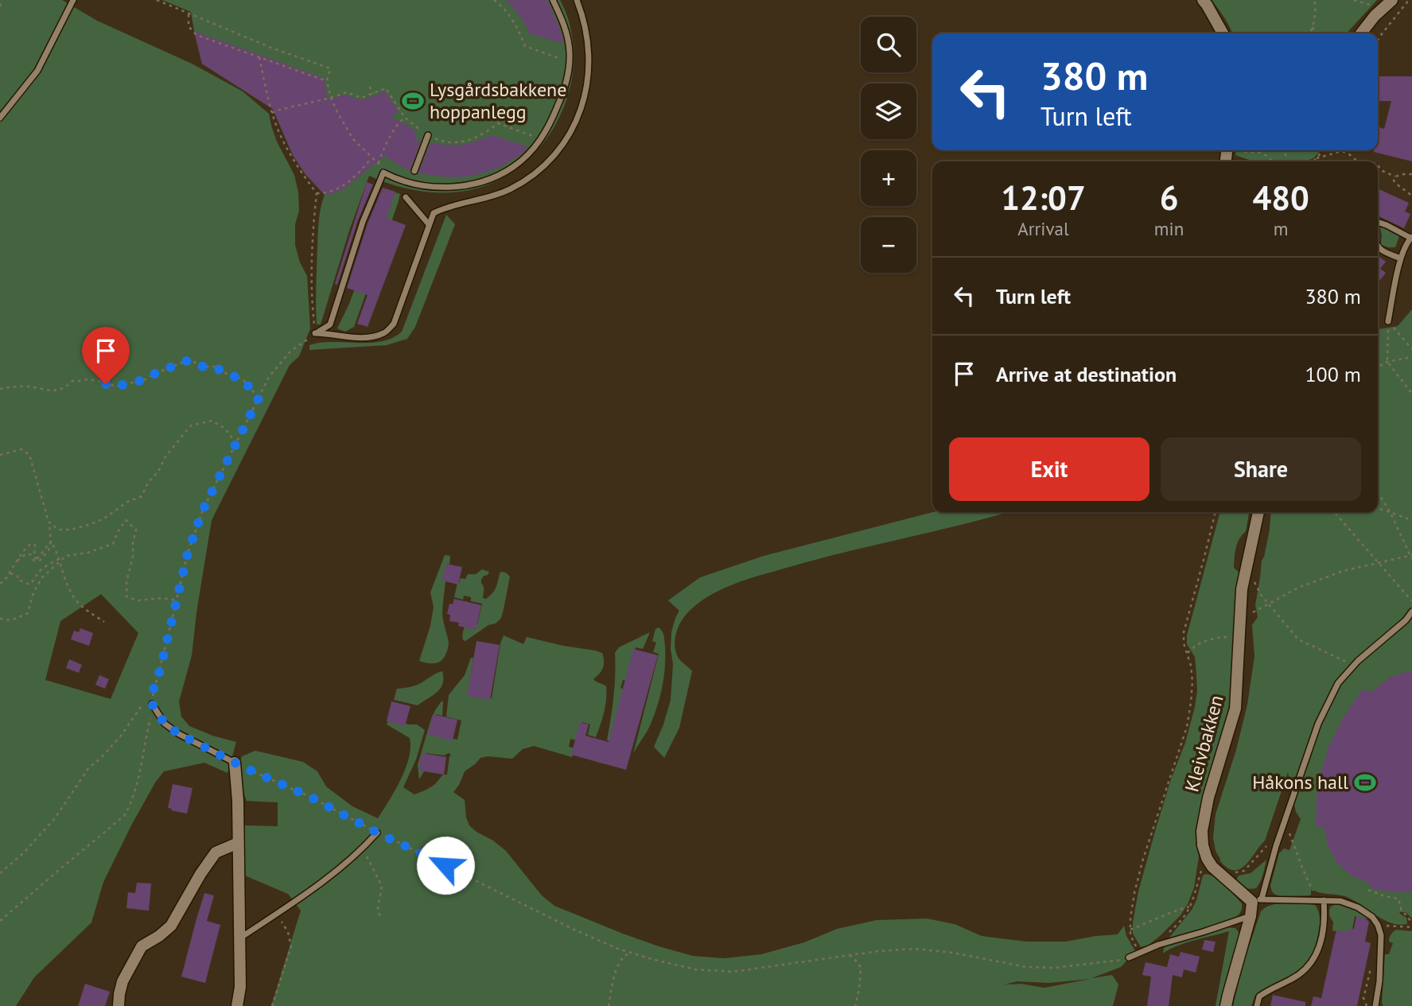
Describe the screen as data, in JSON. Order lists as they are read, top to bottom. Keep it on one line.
{"streets":{"street":["Kleivbakken"]},"places":{"sports":["Lysgårdsbakkene hoppanlegg","Håkons hall"]},"page":{"map_buttons":["+","−"],"turn":["380 m","Turn left"],"eta":["12:07","Arrival","6","min","480","m"],"list":[{"name":"Turn left","value":"380 m"},{"name":"Arrive at destination","value":"100 m"}],"buttons":["Exit","Share"]}}
